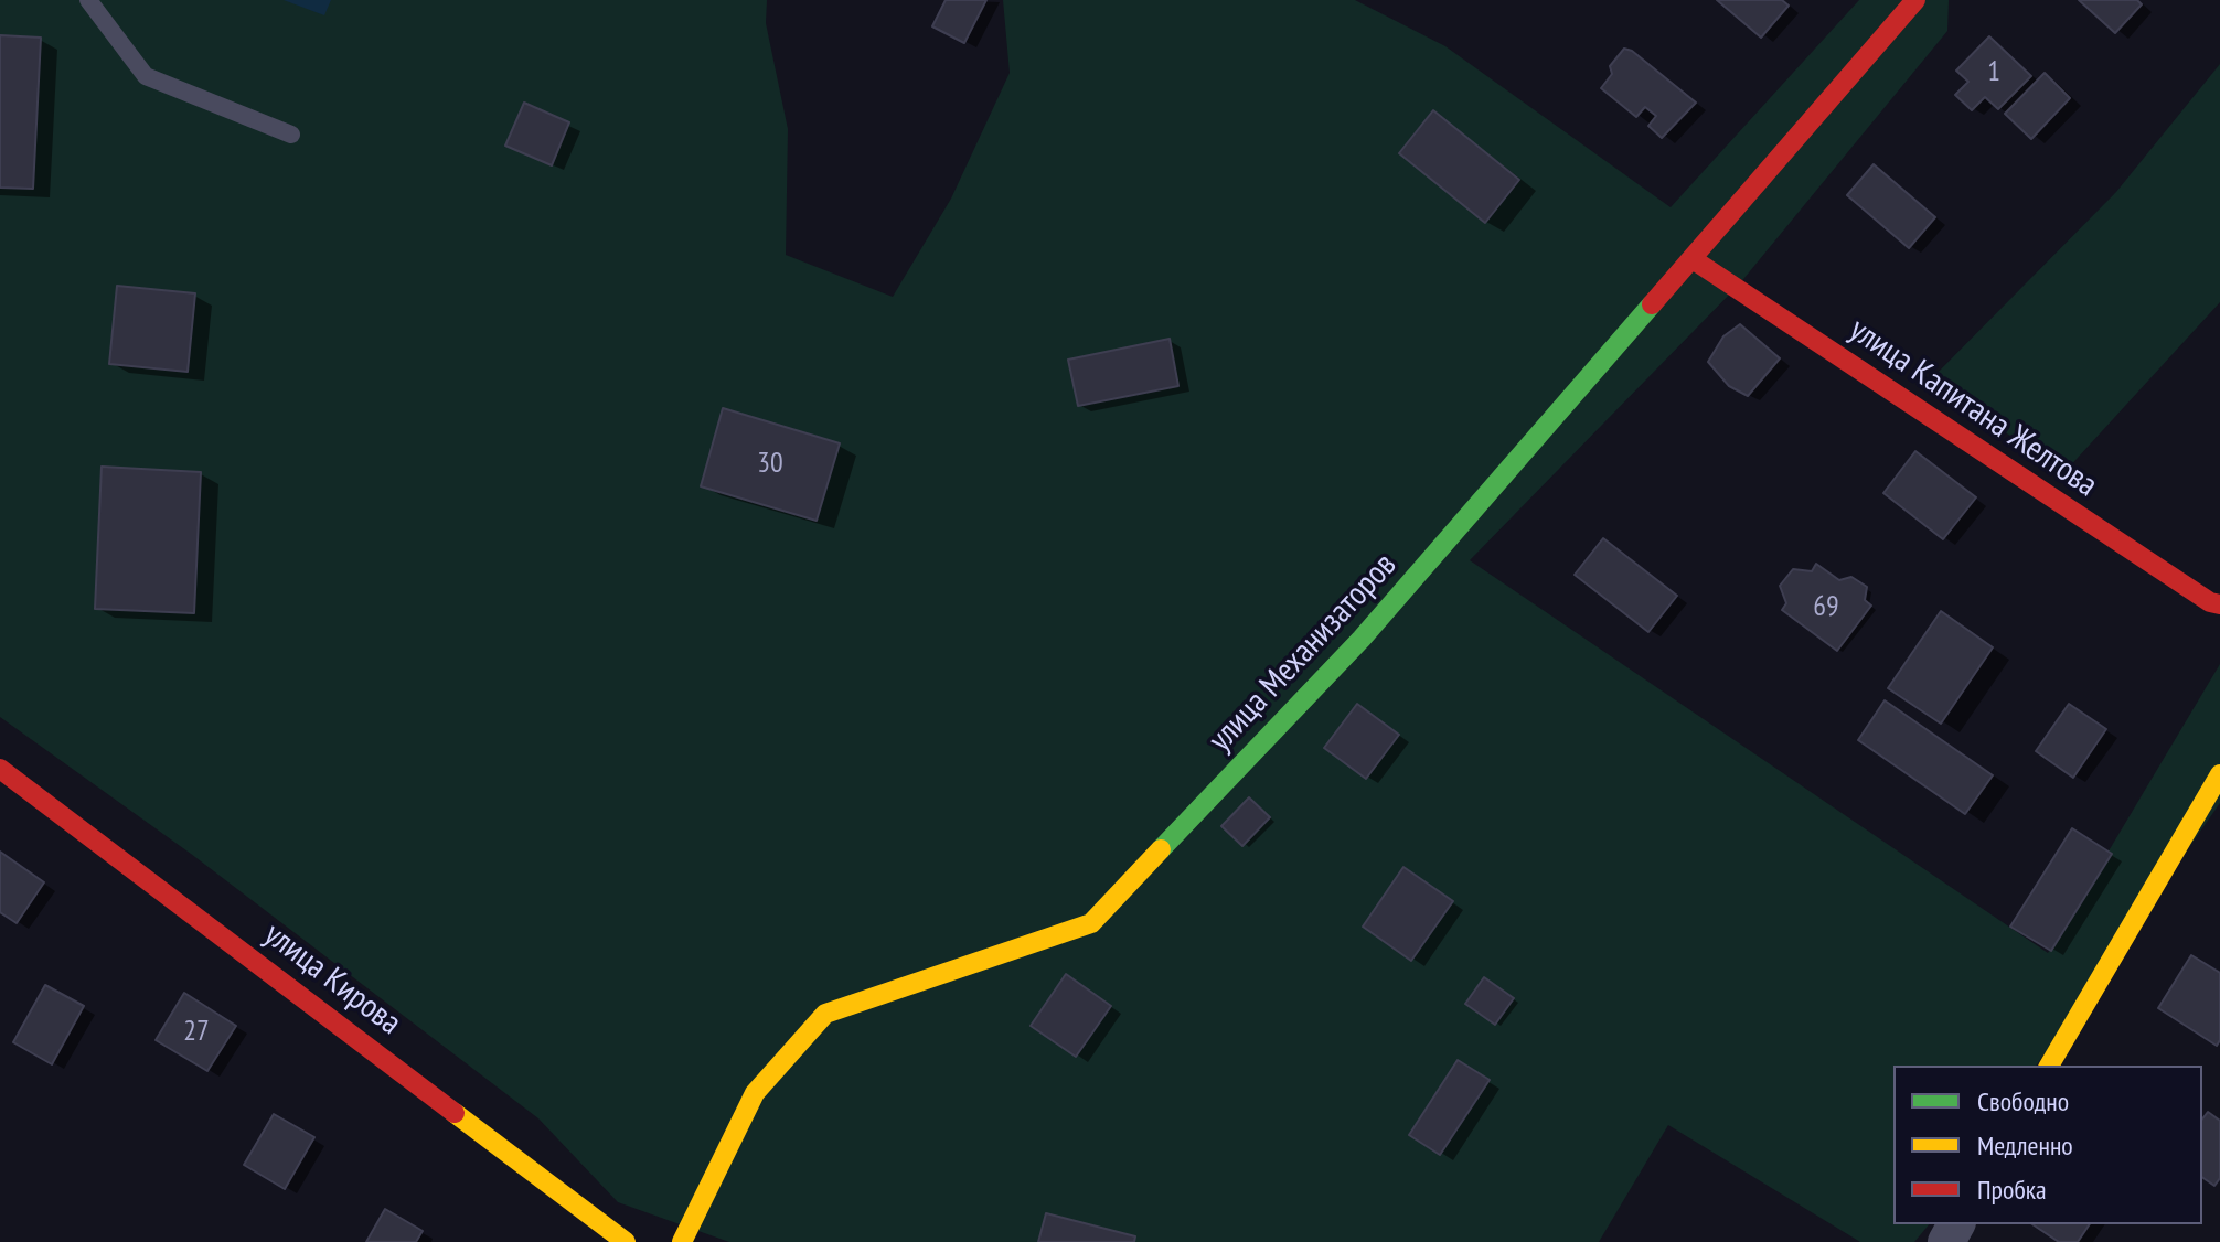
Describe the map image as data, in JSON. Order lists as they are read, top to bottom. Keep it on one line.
{"streets":{"street":["улица Капитана Желтова","улица Механизаторов","улица Кирова"]},"crossings":[["улица Капитана Желтова","улица Механизаторов"]],"house_numbers":["1","30","69","27"],"legend":["Свободно","Медленно","Пробка"]}
